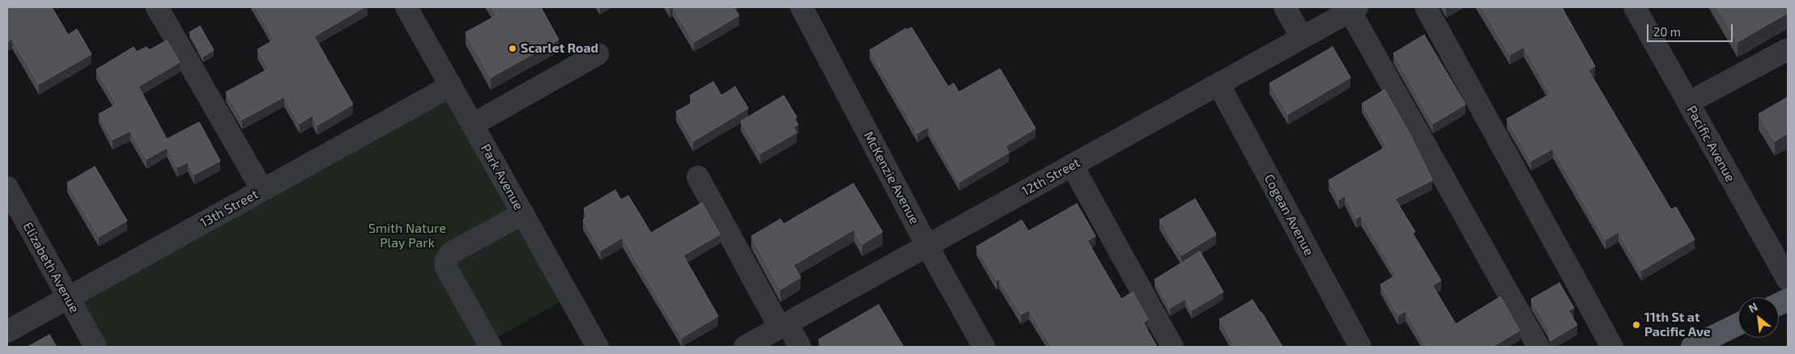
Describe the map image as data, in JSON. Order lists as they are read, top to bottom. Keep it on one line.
{"streets":{"street":["Pacific Avenue","Park Avenue","12th Street","McKenzie Avenue","13th Street","Cogean Avenue","Elizabeth Avenue"]},"crossings":[["Park Avenue","13th Street"],["12th Street","McKenzie Avenue"],["12th Street","Cogean Avenue"],["13th Street","Elizabeth Avenue"]],"parks":["Smith Nature Play Park"],"places":["Scarlet Road","11th St at Pacific Ave"],"scale_bar":"20 m","north":"top left"}
